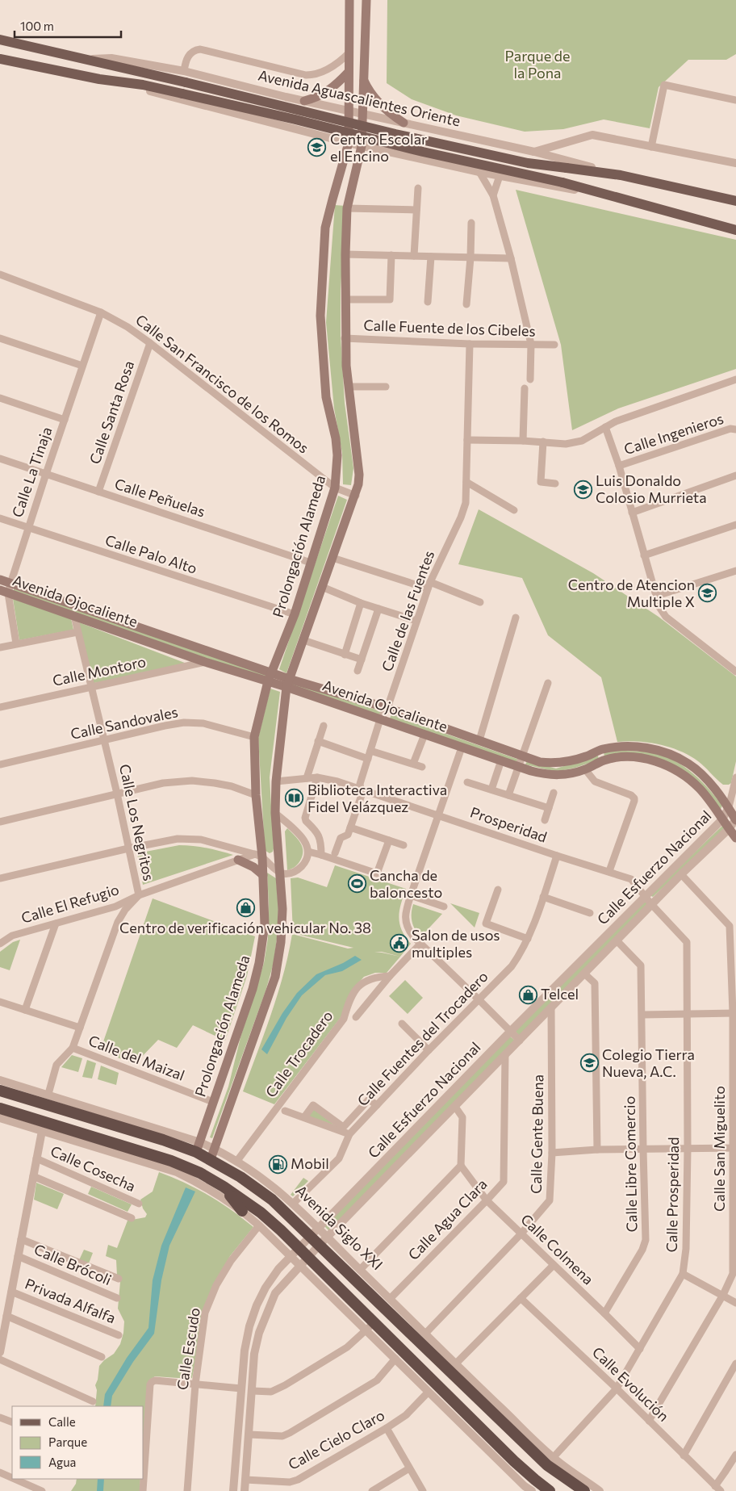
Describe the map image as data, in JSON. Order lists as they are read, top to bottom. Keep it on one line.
{"streets":{"highway":["Avenida Siglo XXI"],"main road":["Avenida Aguascalientes Oriente","Prolongación Alameda","Avenida Ojocaliente"],"street":["Calle Fuente de los Cibeles","Calle San Francisco de los Romos","Calle Santa Rosa","Calle Ingenieros","Calle La Tinaja","Calle Peñuelas","Calle Palo Alto","Calle de las Fuentes","Calle Montoro","Calle Sandovales","Calle Los Negritos","Prosperidad","Calle Esfuerzo Nacional","Calle El Refugio","Calle Fuentes del Trocadero","Calle Trocadero","Calle del Maizal","Calle Gente Buena","Calle San Miguelito","Calle Libre Comercio","Calle Cosecha","Calle Prosperidad","Calle Agua Clara","Calle Colmena","Calle Brócoli","Privada Alfalfa","Calle Escudo","Calle Evolución","Calle Cielo Claro"]},"crossings":[["Avenida Aguascalientes Oriente","Prolongación Alameda"],["Calle Fuente de los Cibeles","Calle de las Fuentes"],["Calle San Francisco de los Romos","Calle Santa Rosa"],["Calle San Francisco de los Romos","Calle La Tinaja"],["Calle San Francisco de los Romos","Prolongación Alameda"],["Calle Santa Rosa","Calle Peñuelas"],["Calle La Tinaja","Calle Peñuelas"],["Calle La Tinaja","Calle Palo Alto"],["Calle La Tinaja","Avenida Ojocaliente"],["Calle Peñuelas","Prolongación Alameda"],["Prolongación Alameda","Calle Palo Alto"],["Prolongación Alameda","Avenida Ojocaliente"],["Prolongación Alameda","Calle Sandovales"],["Prolongación Alameda","Calle El Refugio"],["Prolongación Alameda","Calle del Maizal"],["Prolongación Alameda","Avenida Siglo XXI"],["Avenida Ojocaliente","Calle de las Fuentes"],["Avenida Ojocaliente","Calle Montoro"],["Avenida Ojocaliente","Calle Los Negritos"],["Avenida Ojocaliente","Calle Esfuerzo Nacional"],["Calle de las Fuentes","Prosperidad"],["Calle Montoro","Calle Los Negritos"],["Calle Sandovales","Calle Los Negritos"],["Calle Los Negritos","Calle El Refugio"],["Calle Los Negritos","Calle del Maizal"],["Prosperidad","Calle Esfuerzo Nacional"],["Prosperidad","Calle Fuentes del Trocadero"],["Prosperidad","Calle Prosperidad"],["Calle Esfuerzo Nacional","Calle Gente Buena"],["Calle Esfuerzo Nacional","Calle San Miguelito"],["Calle Esfuerzo Nacional","Calle Libre Comercio"],["Calle Esfuerzo Nacional","Calle Prosperidad"],["Calle Esfuerzo Nacional","Calle Agua Clara"],["Calle Esfuerzo Nacional","Avenida Siglo XXI"],["Calle Esfuerzo Nacional","Calle Cielo Claro"],["Calle Fuentes del Trocadero","Avenida Siglo XXI"],["Calle Trocadero","Avenida Siglo XXI"],["Calle Gente Buena","Avenida Siglo XXI"],["Calle Gente Buena","Calle Colmena"],["Calle San Miguelito","Calle Evolución"],["Calle Libre Comercio","Calle Colmena"],["Calle Prosperidad","Avenida Siglo XXI"],["Calle Prosperidad","Calle Colmena"],["Calle Prosperidad","Calle Evolución"],["Calle Agua Clara","Avenida Siglo XXI"],["Calle Agua Clara","Calle Colmena"]],"parks":["Parque de la Pona"],"places":{"school or university":["Centro Escolar el Encino","Luis Donaldo Colosio Murrieta","Centro de Atencion Multiple X","Colegio Tierra Nueva, A.C."],"library":["Biblioteca Interactiva Fidel Velázquez"],"sports":["Cancha de baloncesto"],"shop":["Centro de verificación vehicular No. 38","Telcel"],"public building":["Salon de usos multiples"],"fuel station":["Mobil"]},"legend":["Calle","Parque","Agua"],"scale_bar":"100 m"}
